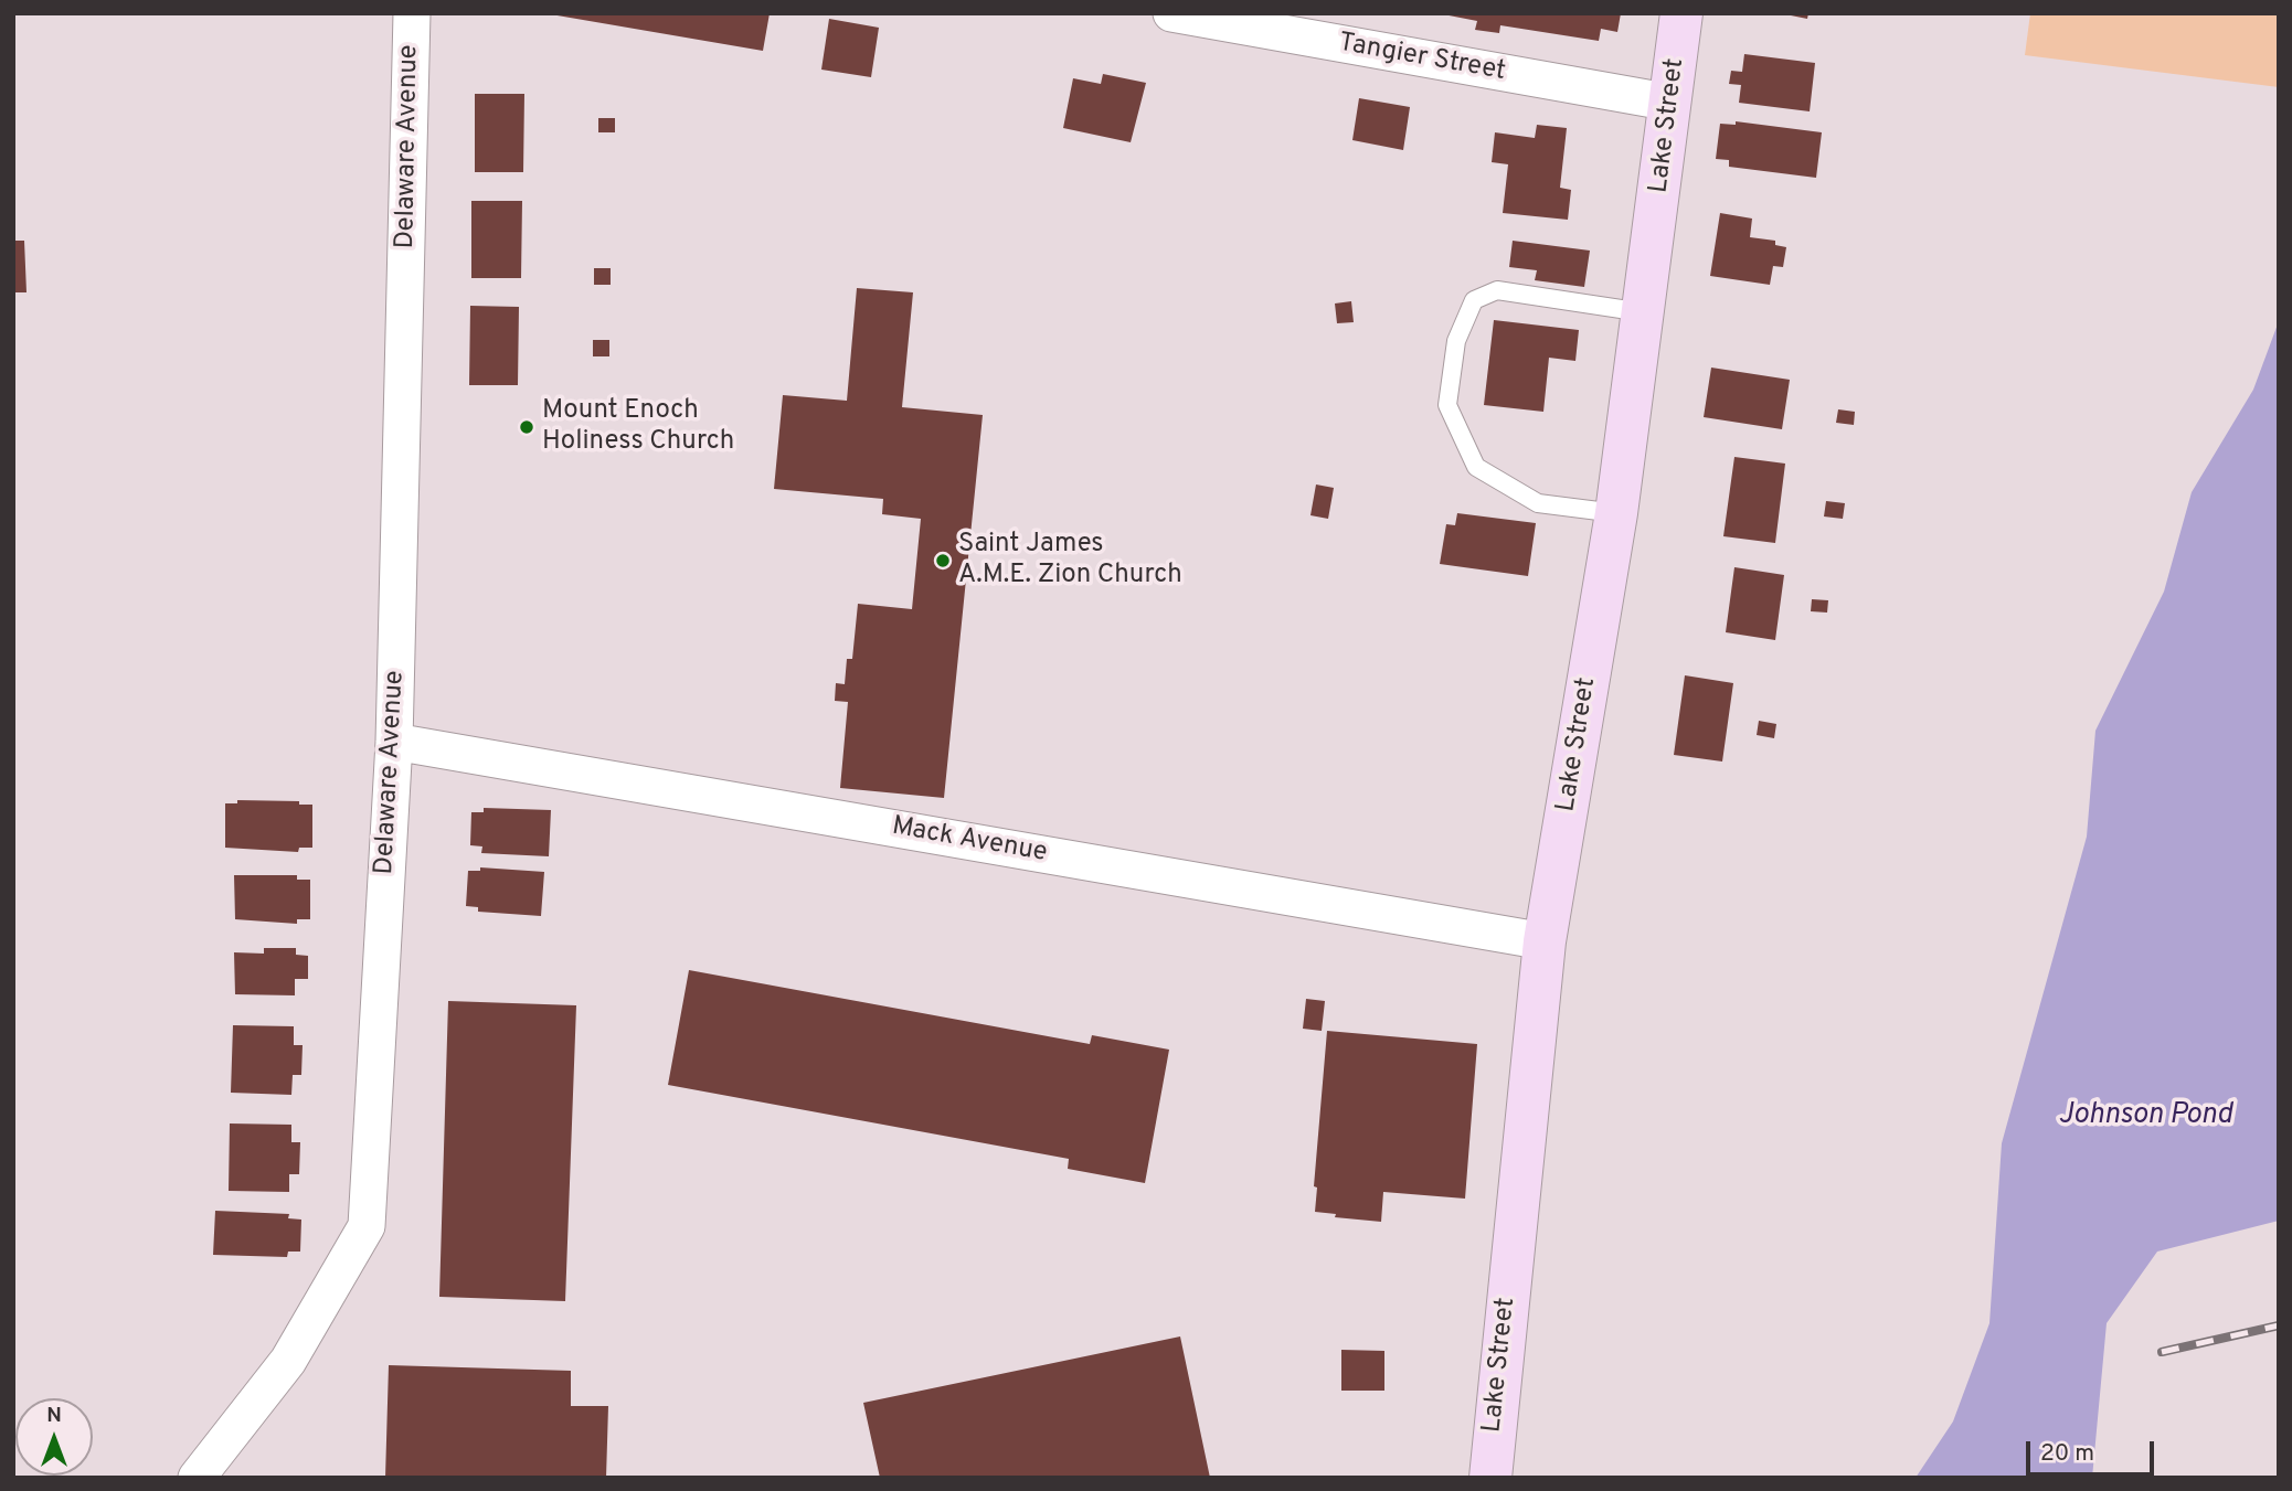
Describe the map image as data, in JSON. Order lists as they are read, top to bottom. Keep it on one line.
{"streets":{"street":["Tangier Street","Lake Street","Delaware Avenue","Mack Avenue"]},"crossings":[["Tangier Street","Lake Street"],["Lake Street","Mack Avenue"],["Delaware Avenue","Mack Avenue"]],"water":["Johnson Pond"],"places":["Mount Enoch Holiness Church","Saint James A.M.E. Zion Church"],"scale_bar":"20 m","north":"top"}
